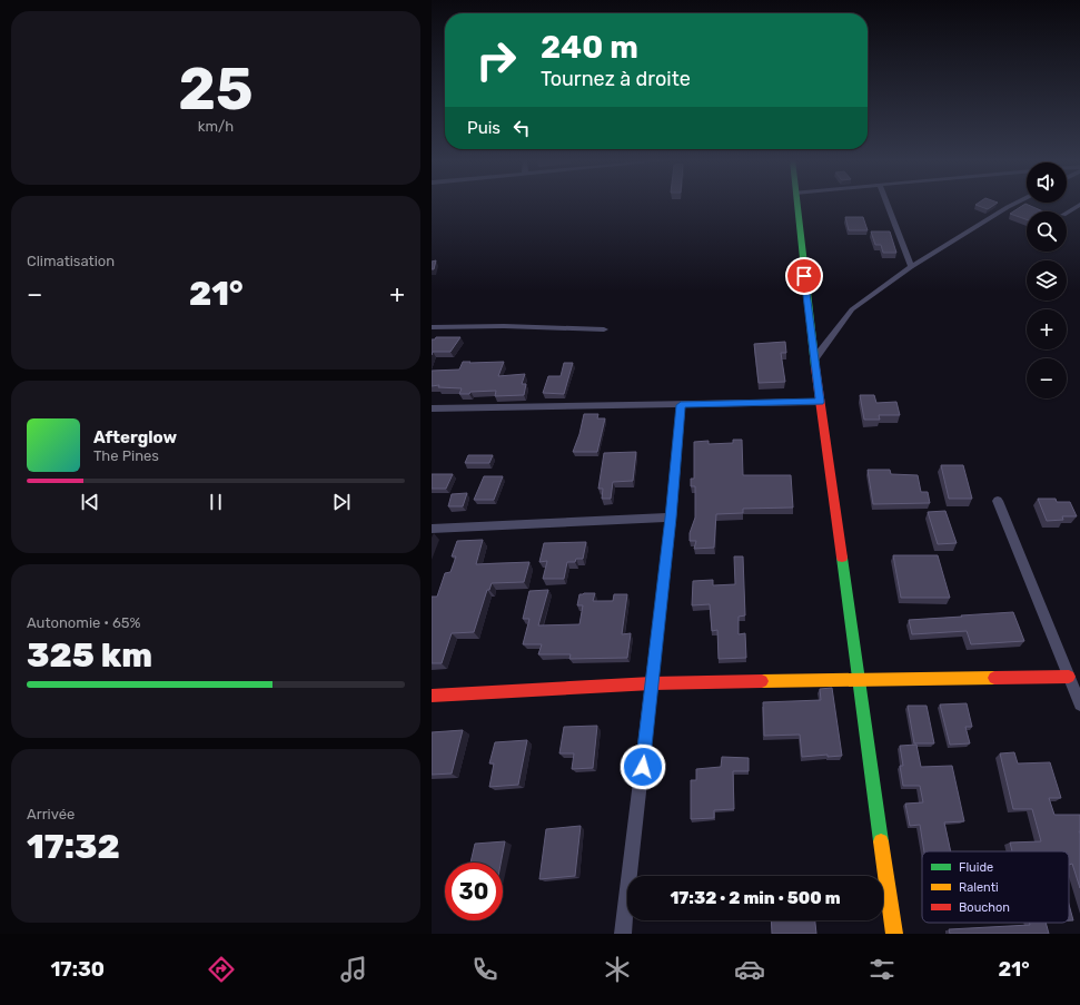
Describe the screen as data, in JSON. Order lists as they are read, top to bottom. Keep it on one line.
{"legend":["Fluide","Ralenti","Bouchon"],"page":{"tile":[["25","km/h"],"Climatisation",["Autonomie · 65%","325 km"],["Arrivée","17:32"]],"turn":["240 m","Tournez à droite"],"then":"Puis","map_buttons":["+","−"],"heat":["−","21°","+"],"song":["Afterglow","The Pines"],"limit":"30","trip":"17:32 · 2 min · 500 m","tabs":["17:30","21°"]}}
